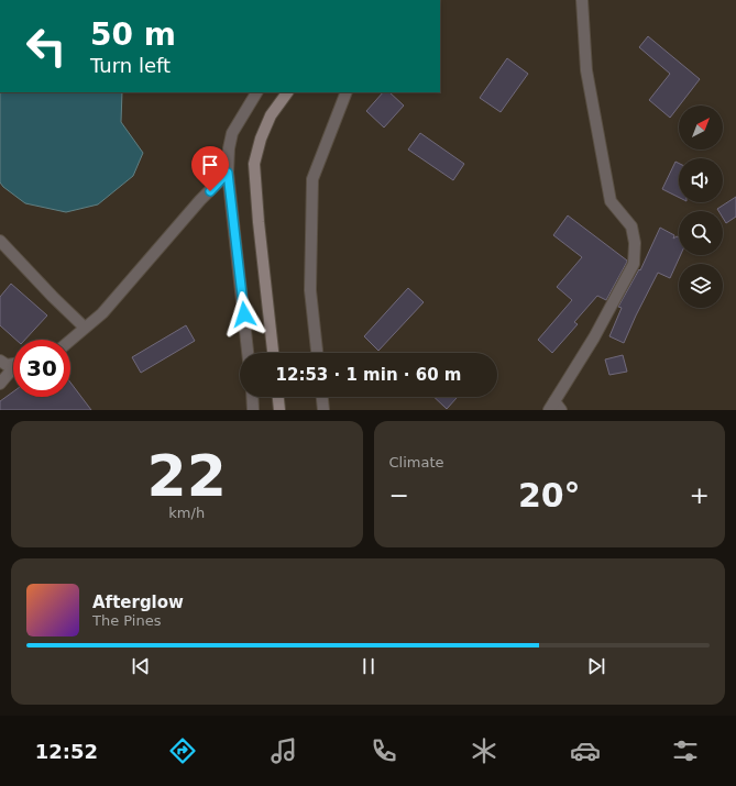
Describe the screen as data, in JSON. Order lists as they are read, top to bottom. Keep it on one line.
{"north":"top right","page":{"turn":["50 m","Turn left"],"limit":"30","trip":"12:53 · 1 min · 60 m","tile":[["22","km/h"],"Climate"],"heat":["−","20°","+"],"song":["Afterglow","The Pines"],"tabs":"12:52"}}
